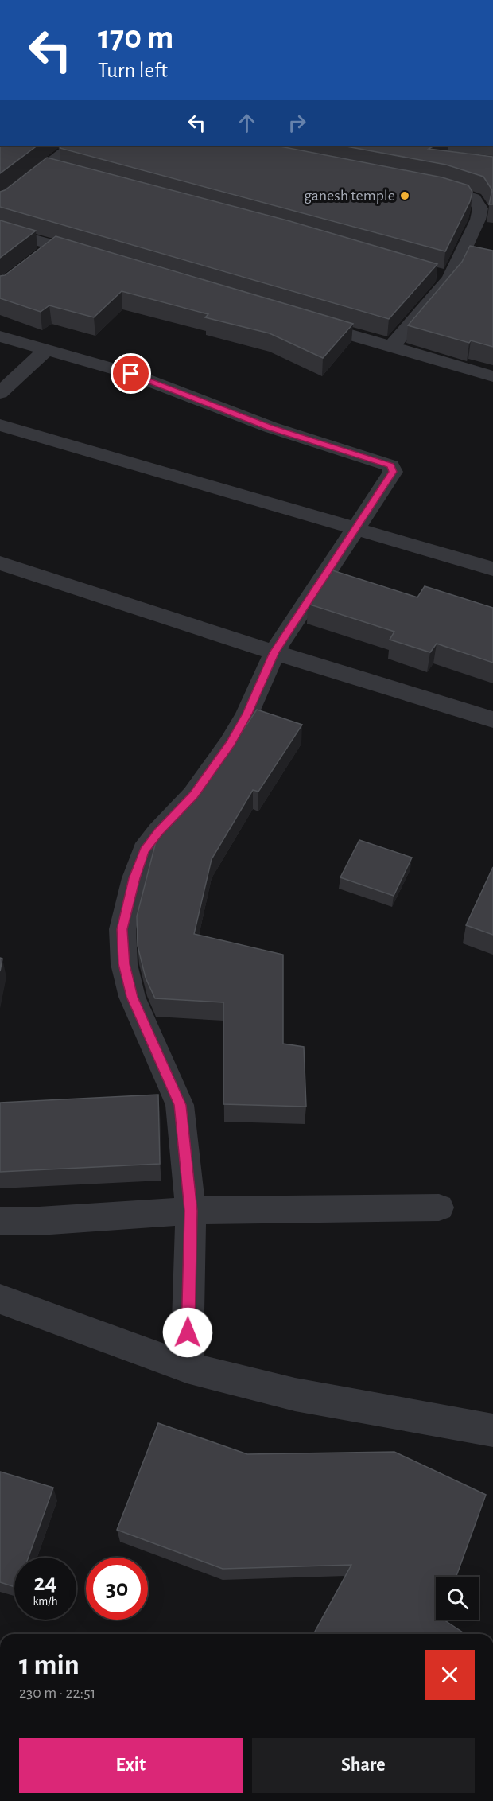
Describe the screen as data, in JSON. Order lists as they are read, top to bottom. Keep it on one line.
{"places":["ganesh temple"],"page":{"turn":["170 m","Turn left"],"speed":"24 km/h","limit":"30","heading":["1 min","230 m · 22:51"],"buttons":["Exit","Share"]}}
